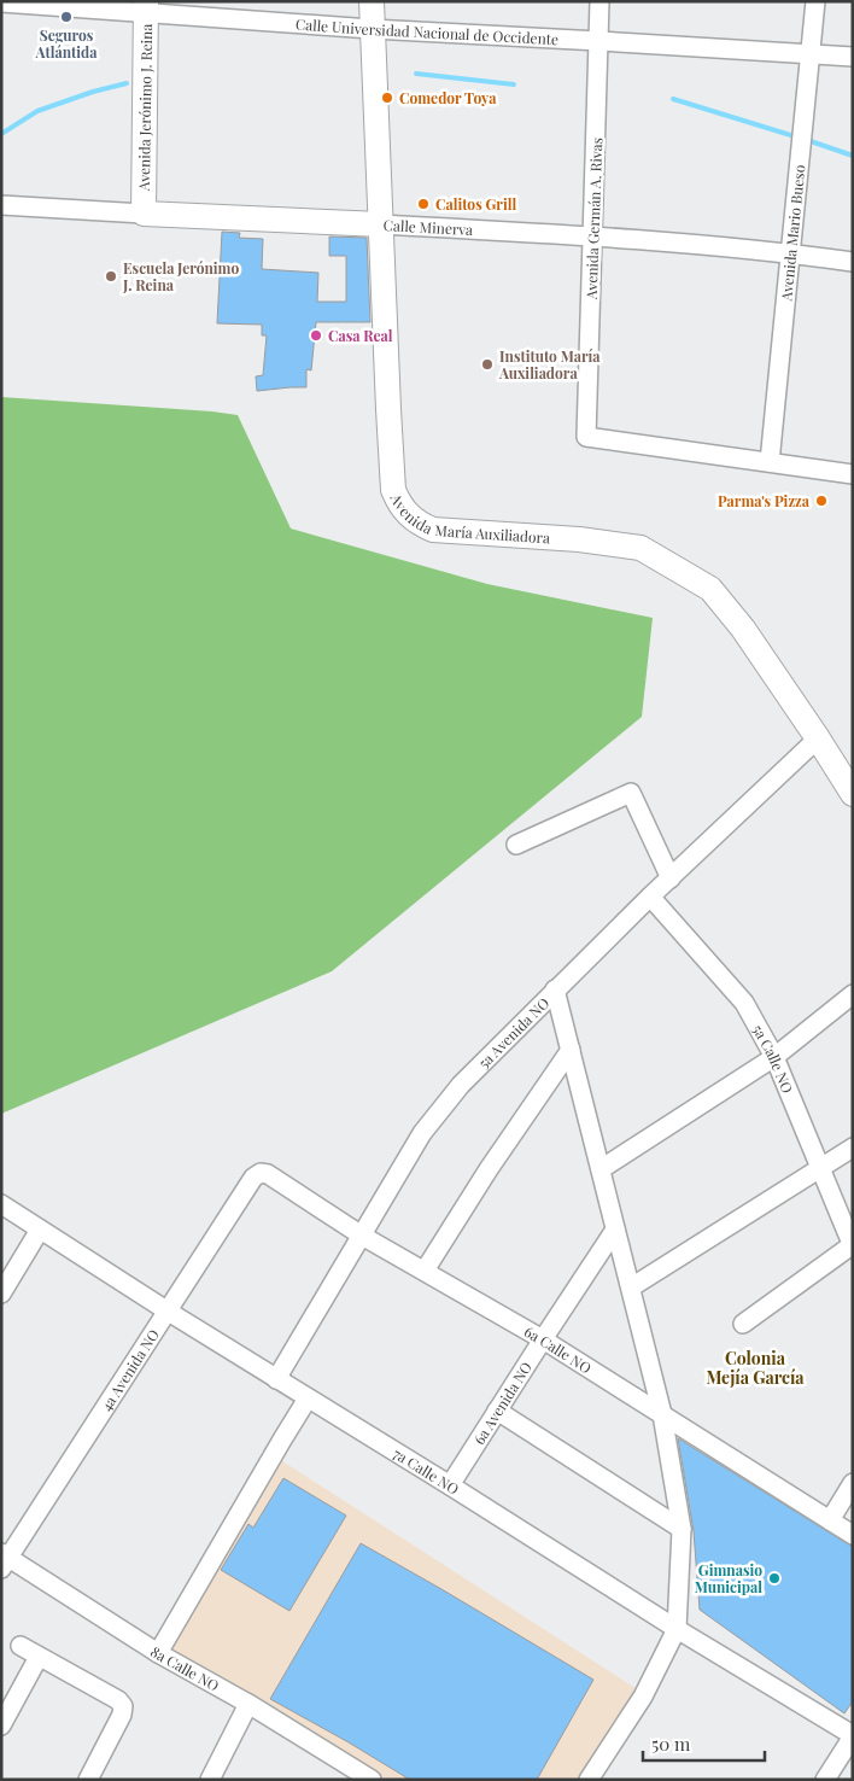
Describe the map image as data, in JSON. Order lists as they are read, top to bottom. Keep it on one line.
{"streets":{"street":["Calle Universidad Nacional de Occidente","Avenida Jerónimo J. Reina","Avenida Germán A. Rivas","Calle Minerva","Avenida Mario Bueso","Avenida María Auxiliadora","5a Avenida NO","5a Calle NO","6a Calle NO","4a Avenida NO","6a Avenida NO","7a Calle NO","8a Calle NO"]},"crossings":[["Calle Universidad Nacional de Occidente","Avenida Jerónimo J. Reina"],["Calle Universidad Nacional de Occidente","Avenida Germán A. Rivas"],["Calle Universidad Nacional de Occidente","Avenida Mario Bueso"],["Calle Universidad Nacional de Occidente","Avenida María Auxiliadora"],["Avenida Jerónimo J. Reina","Calle Minerva"],["Avenida Germán A. Rivas","Calle Minerva"],["Avenida Germán A. Rivas","Avenida Mario Bueso"],["Calle Minerva","Avenida Mario Bueso"],["Calle Minerva","Avenida María Auxiliadora"],["Avenida María Auxiliadora","5a Avenida NO"],["5a Avenida NO","5a Calle NO"],["5a Avenida NO","6a Calle NO"],["5a Avenida NO","7a Calle NO"],["6a Calle NO","4a Avenida NO"],["6a Calle NO","6a Avenida NO"],["4a Avenida NO","7a Calle NO"],["4a Avenida NO","8a Calle NO"],["6a Avenida NO","7a Calle NO"]],"districts":["Colonia Mejía García"],"places":["Seguros Atlántida","Comedor Toya","Calitos Grill","Escuela Jerónimo J. Reina","Casa Real","Instituto María Auxiliadora","Parma's Pizza","Gimnasio Municipal"],"scale_bar":"50 m"}
